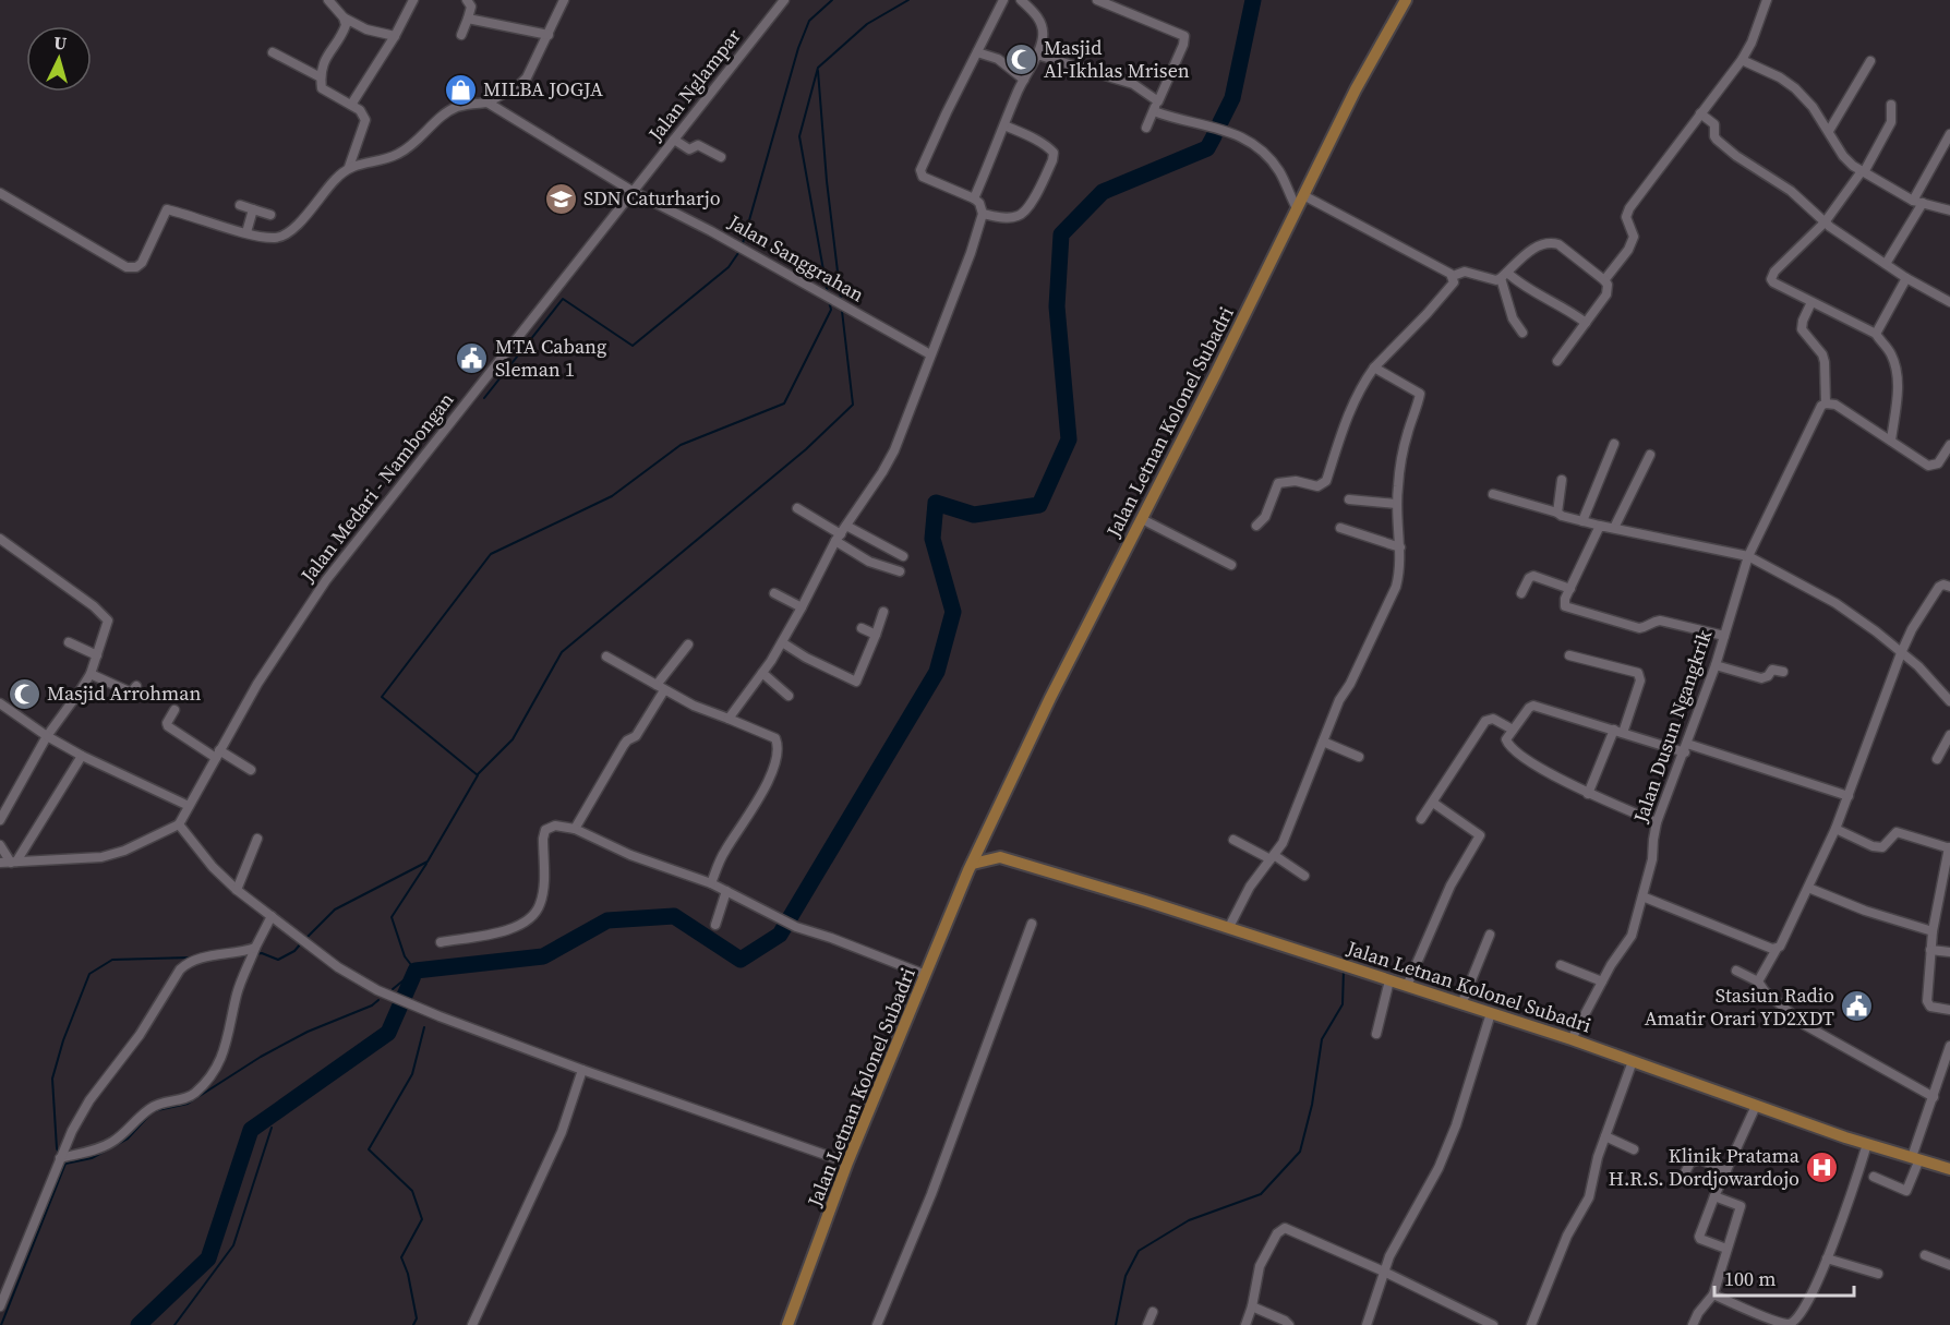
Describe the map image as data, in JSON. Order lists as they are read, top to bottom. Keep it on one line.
{"streets":{"main road":["Jalan Letnan Kolonel Subadri"],"street":["Jalan Nglampar","Jalan Sanggrahan","Jalan Medari - Nambongan","Jalan Dusun Ngangkrik"]},"crossings":[["Jalan Nglampar","Jalan Sanggrahan"],["Jalan Nglampar","Jalan Medari - Nambongan"],["Jalan Sanggrahan","Jalan Medari - Nambongan"],["Jalan Letnan Kolonel Subadri","Jalan Dusun Ngangkrik"]],"places":{"mosque":["Masjid Al-Ikhlas Mrisen","Masjid Arrohman"],"shop":["MILBA JOGJA"],"school or university":["SDN Caturharjo"],"public building":["MTA Cabang Sleman 1","Stasiun Radio Amatir Orari YD2XDT"],"hospital":["Klinik Pratama H.R.S. Dordjowardojo"]},"scale_bar":"100 m","north":"top"}
